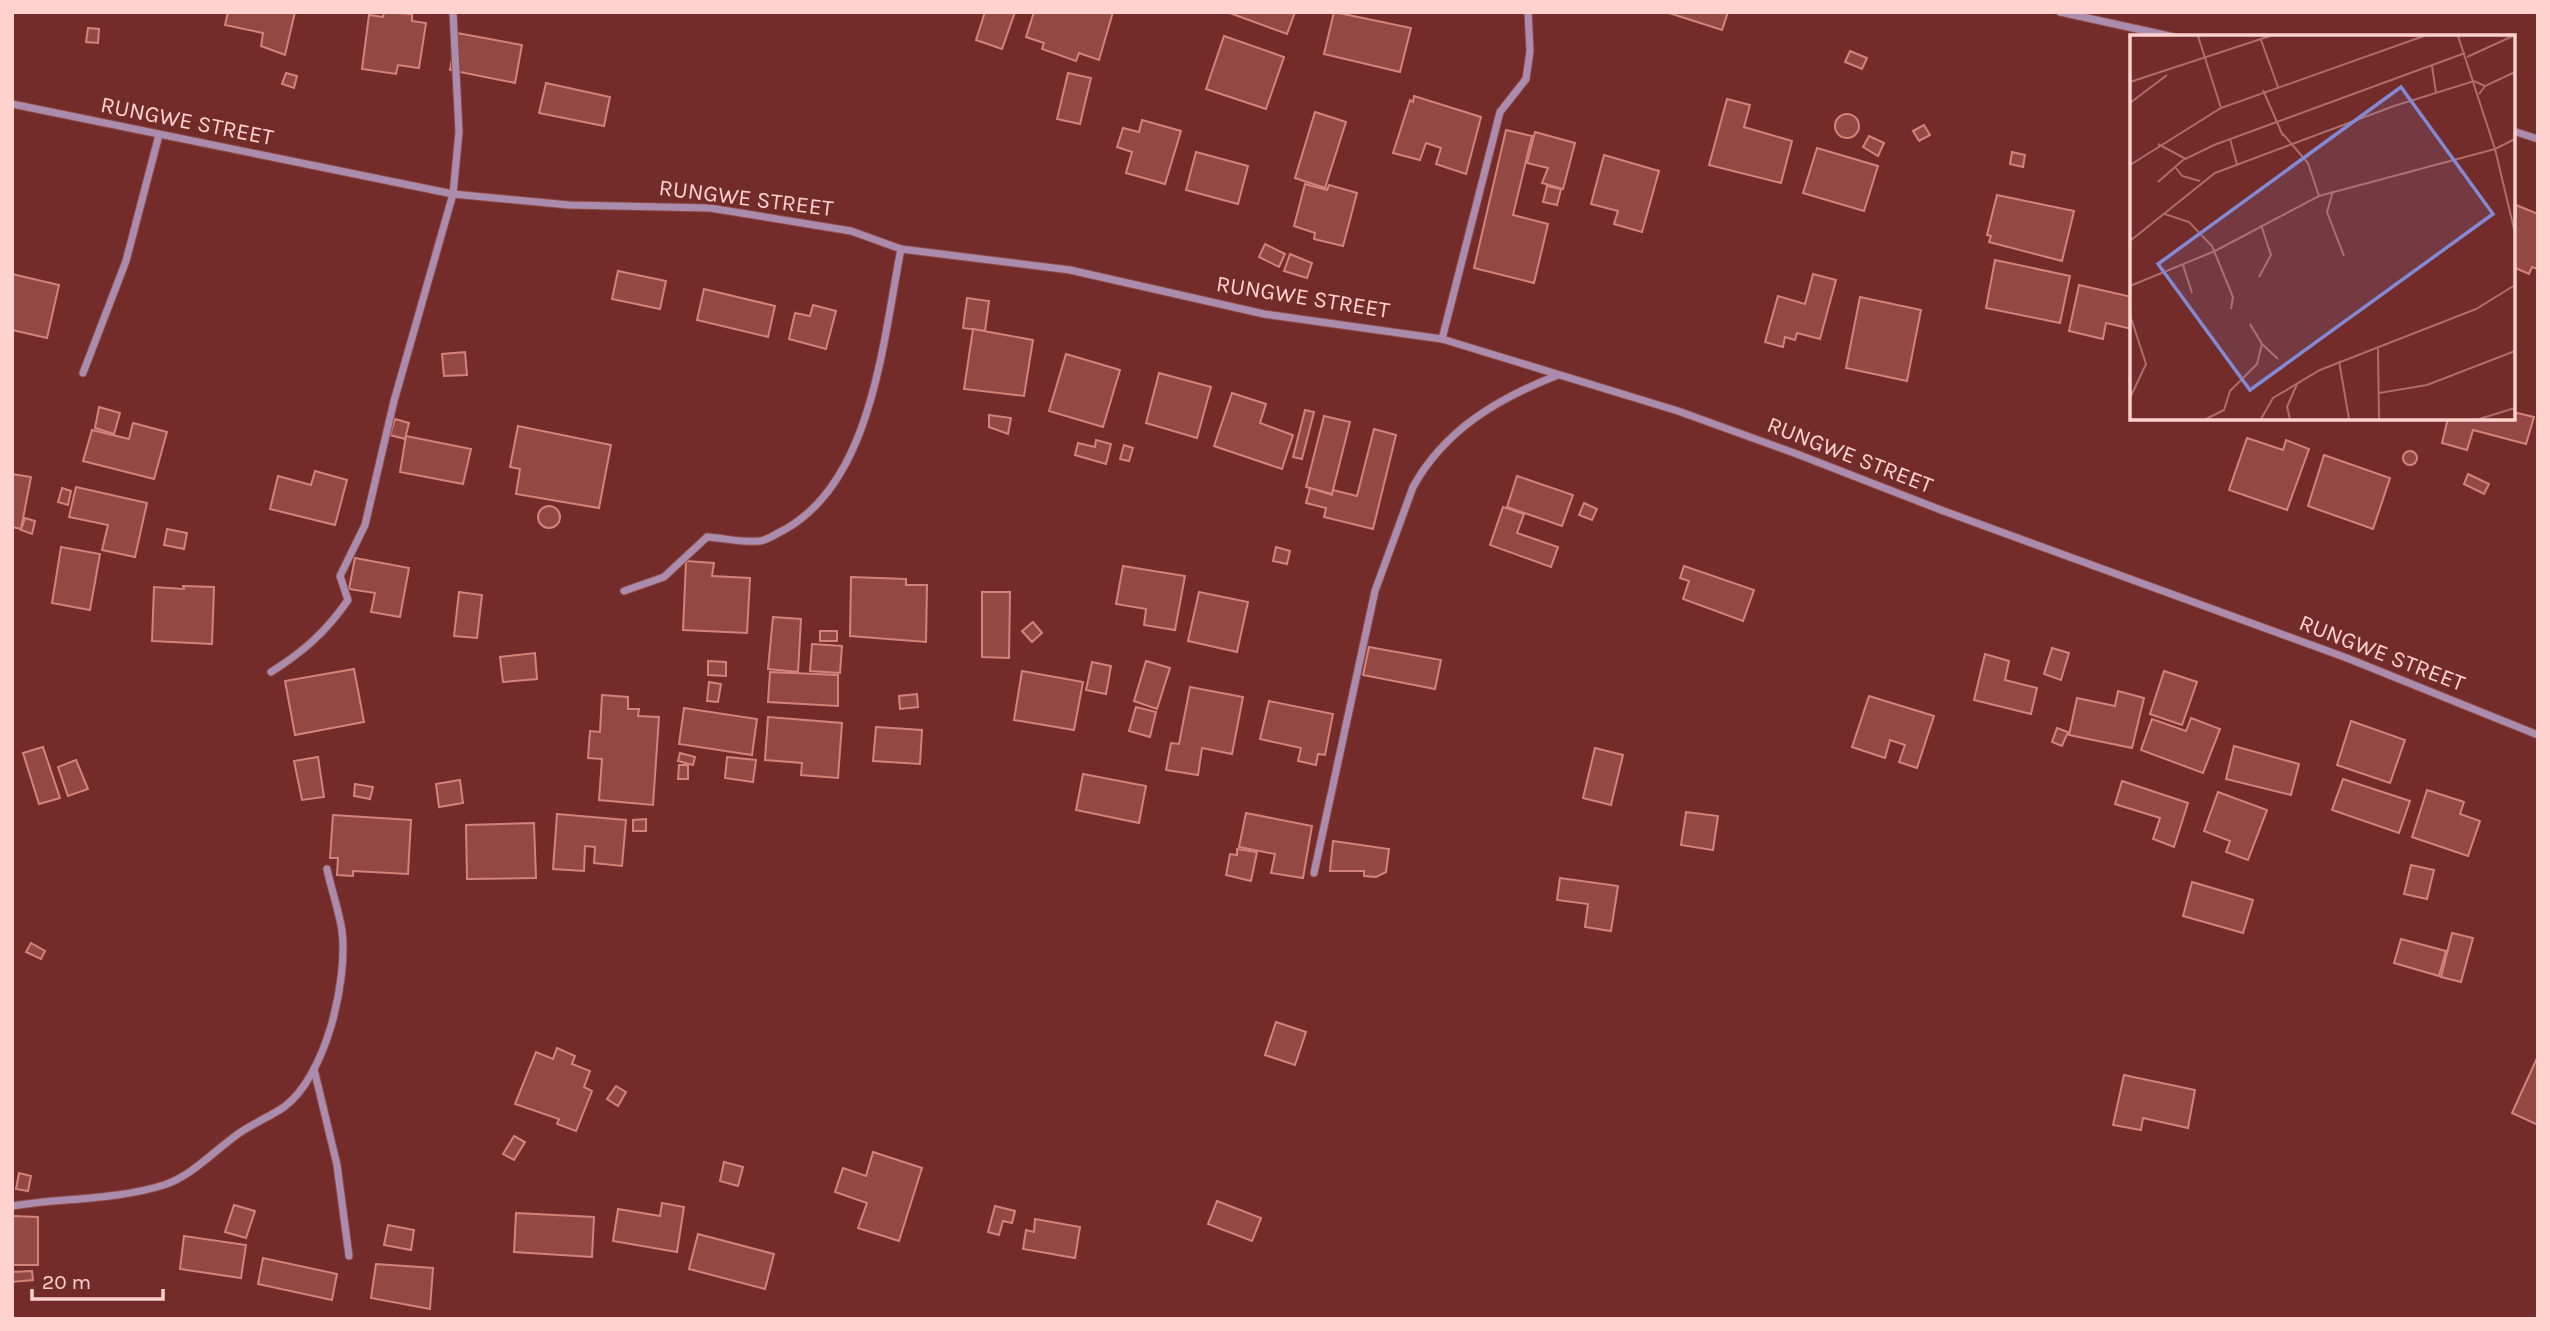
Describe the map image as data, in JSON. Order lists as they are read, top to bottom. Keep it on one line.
{"streets":{"street":["RUNGWE STREET"]},"scale_bar":"20 m"}
